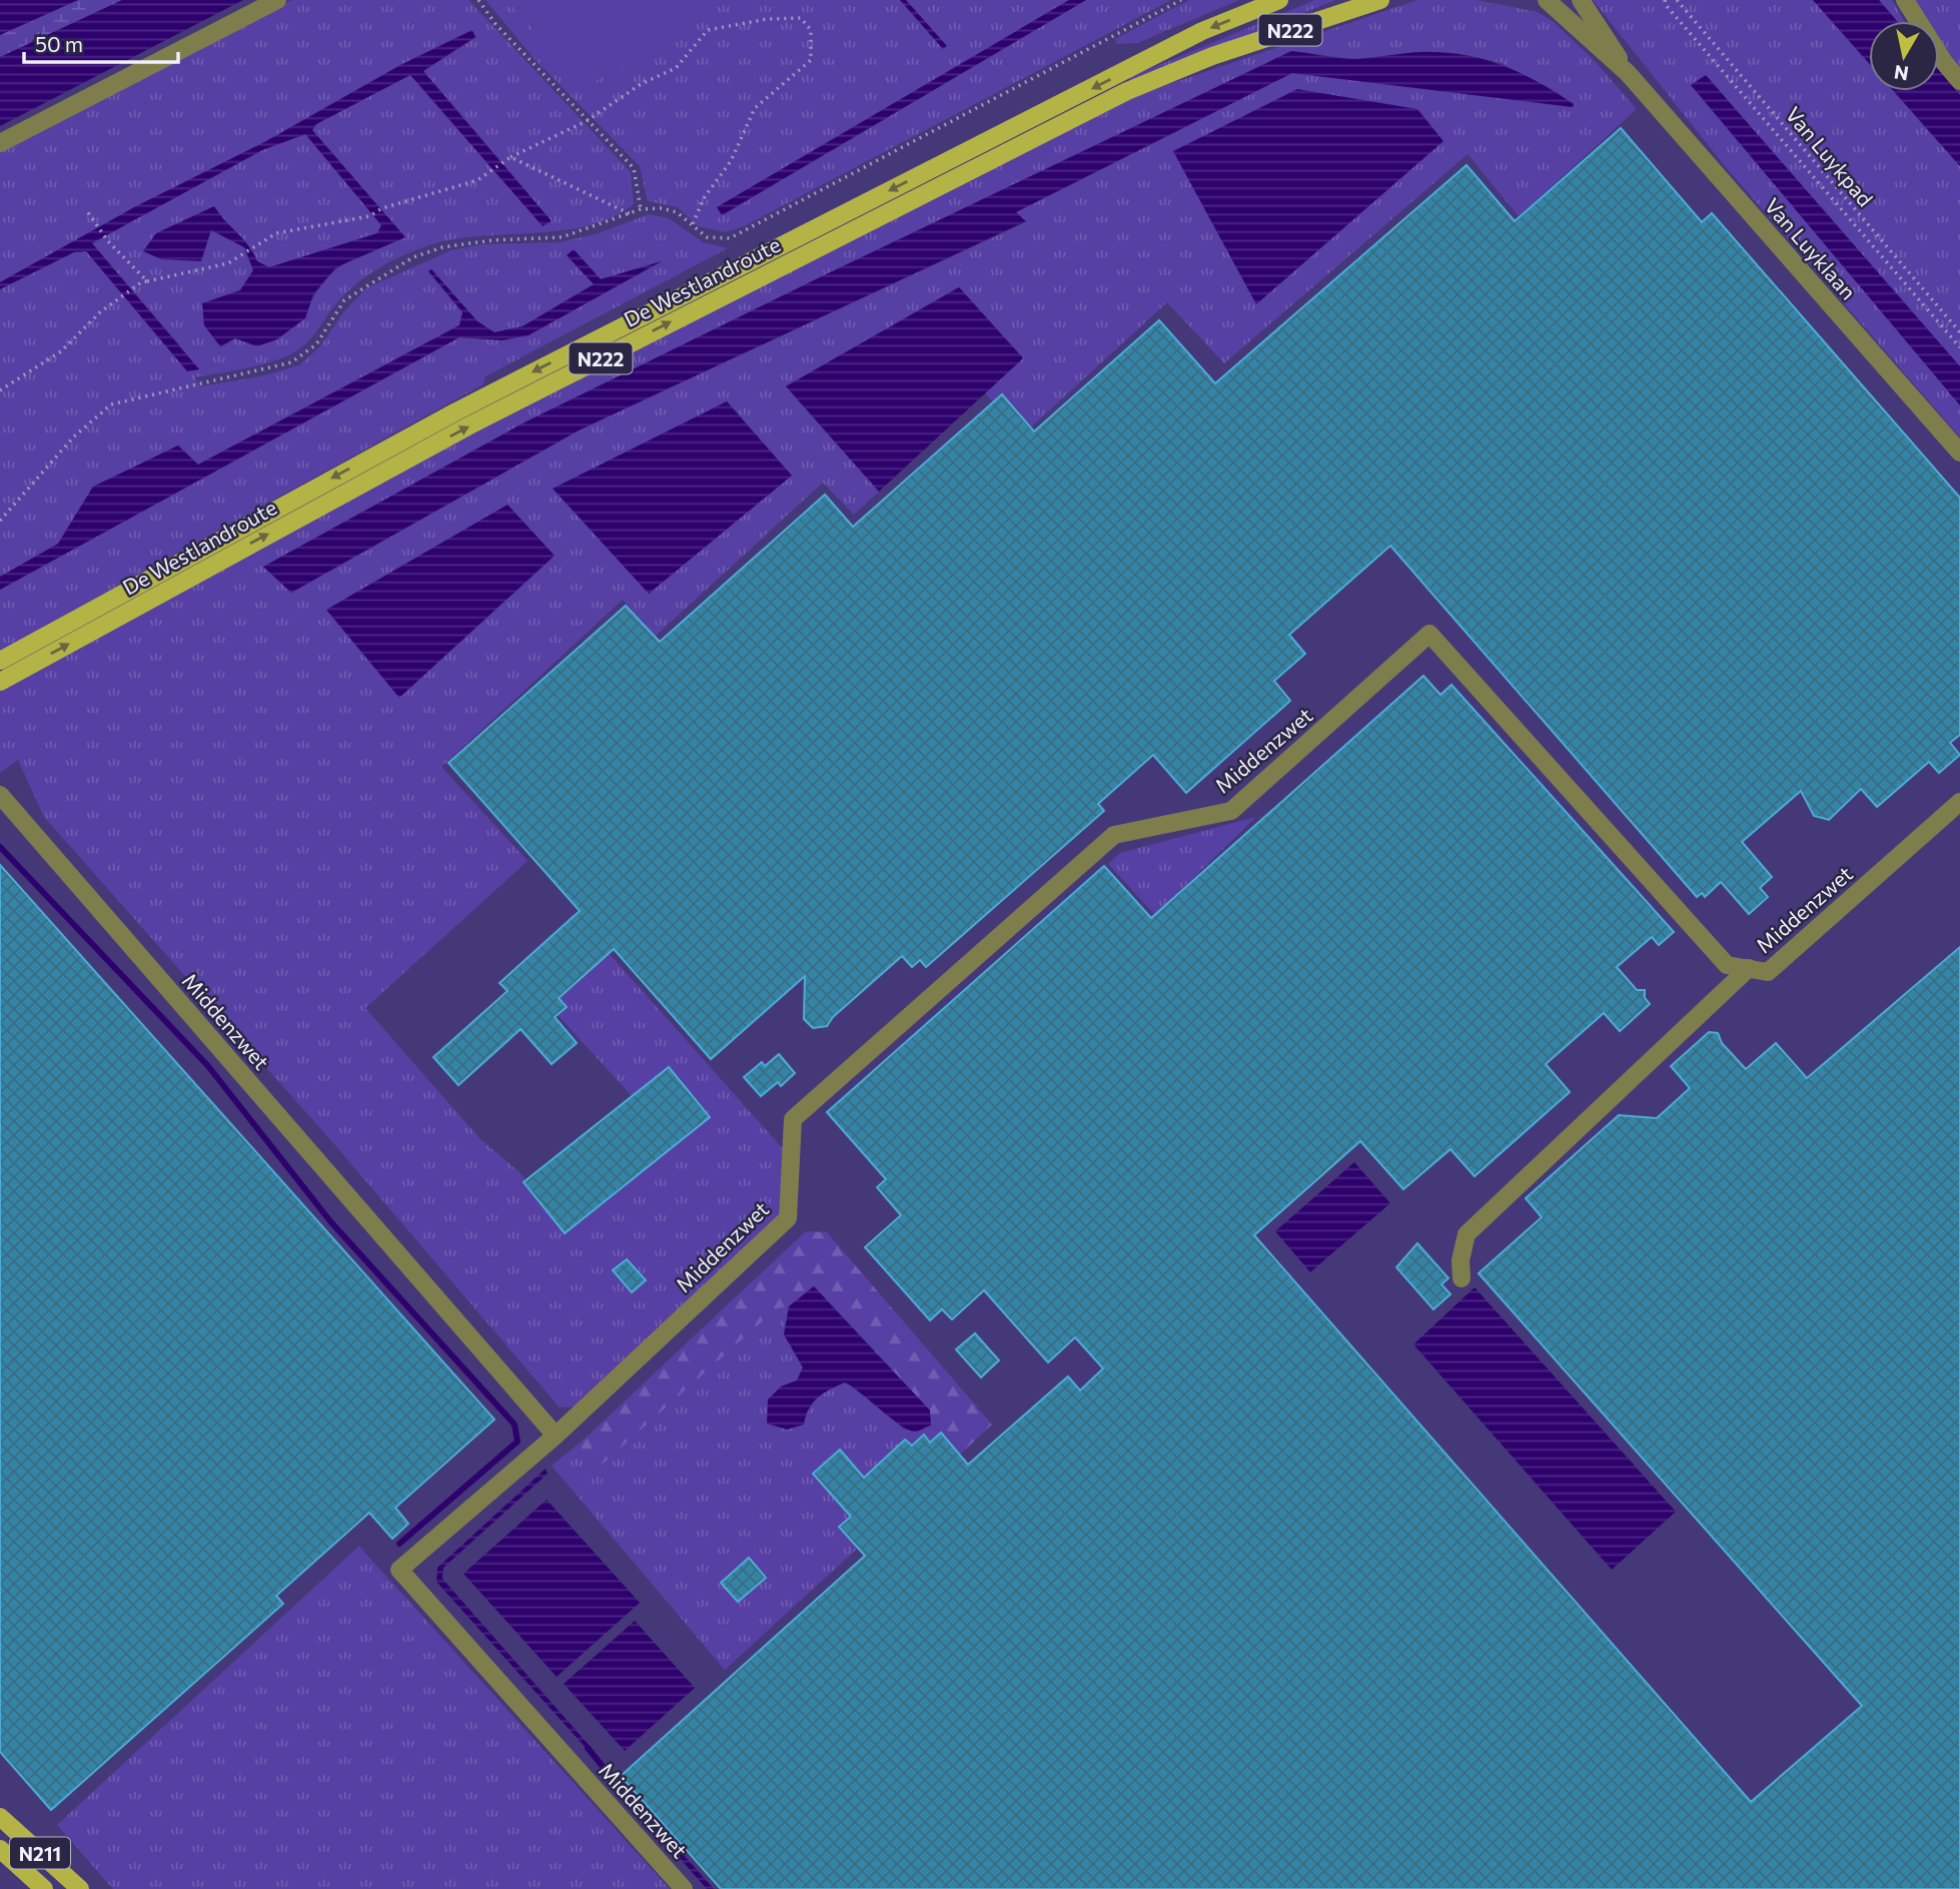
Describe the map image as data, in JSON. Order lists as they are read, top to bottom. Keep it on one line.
{"streets":{"main road":["N222","De Westlandroute","N211"],"street":["Van Luyklaan","Middenzwet"],"path":["Van Luykpad"]},"scale_bar":"50 m","north":"bottom"}
